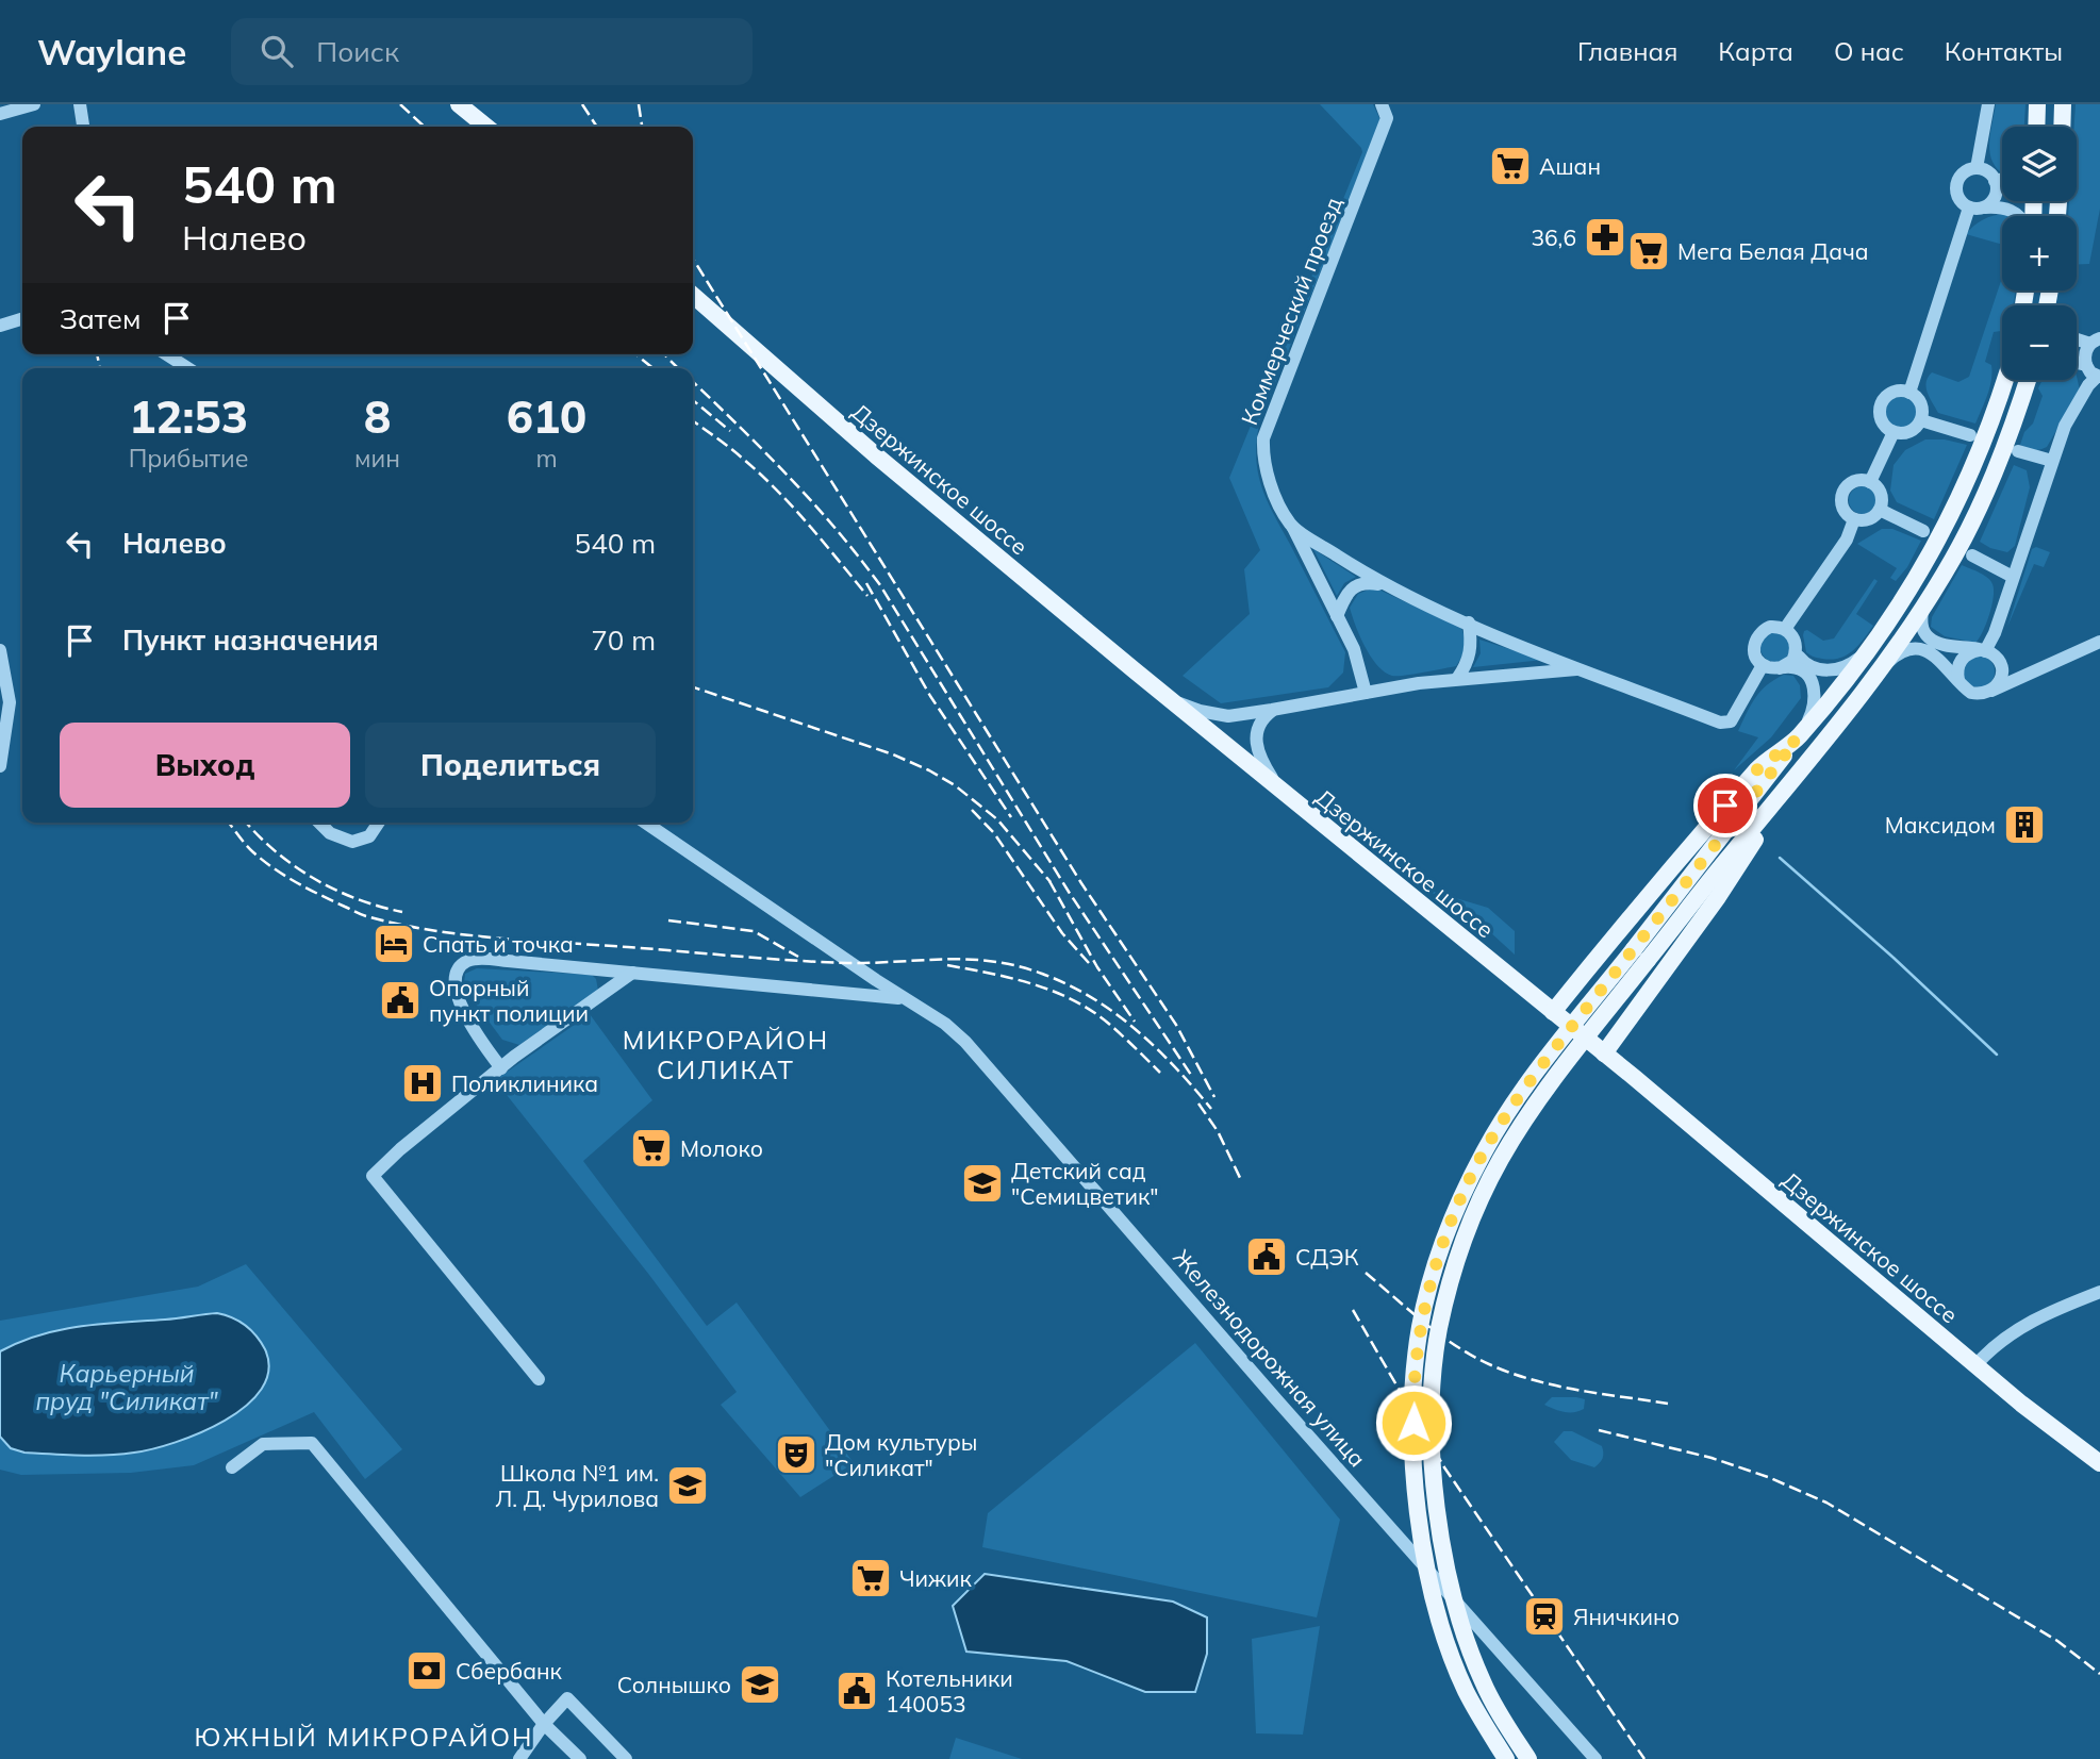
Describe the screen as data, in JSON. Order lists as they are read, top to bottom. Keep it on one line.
{"streets":{"main road":["Дзержинское шоссе"],"street":["Коммерческий проезд","Железнодорожная улица"]},"districts":["МИКРОРАЙОН СИЛИКАТ","ЮЖНЫЙ МИКРОРАЙОН"],"water":["Карьерный пруд \"Силикат\""],"places":{"supermarket":["Ашан","Мега Белая Дача","Молоко","Чижик"],"pharmacy":["36,6"],"building":["Максидом"],"hotel":["Спать и точка"],"public building":["Опорный пункт полиции","СДЭК","Котельники 140053"],"hospital":["Поликлиника"],"school or university":["Детский сад \"Семицветик\"","Школа №1 им. Л. Д. Чурилова","Солнышко"],"theatre":["Дом культуры \"Силикат\""],"station":["Яничкино"],"bank":["Сбербанк"]},"page":{"header":"Waylane","search":"Поиск","nav":["Главная","Карта","О нас","Контакты"],"map_buttons":["+","−"],"turn":["540 m","Налево"],"then":"Затем","eta":["12:53","Прибытие","8","мин","610","m"],"list":[{"name":"Налево","value":"540 m"},{"name":"Пункт назначения","value":"70 m"}],"buttons":["Выход","Поделиться"]}}
